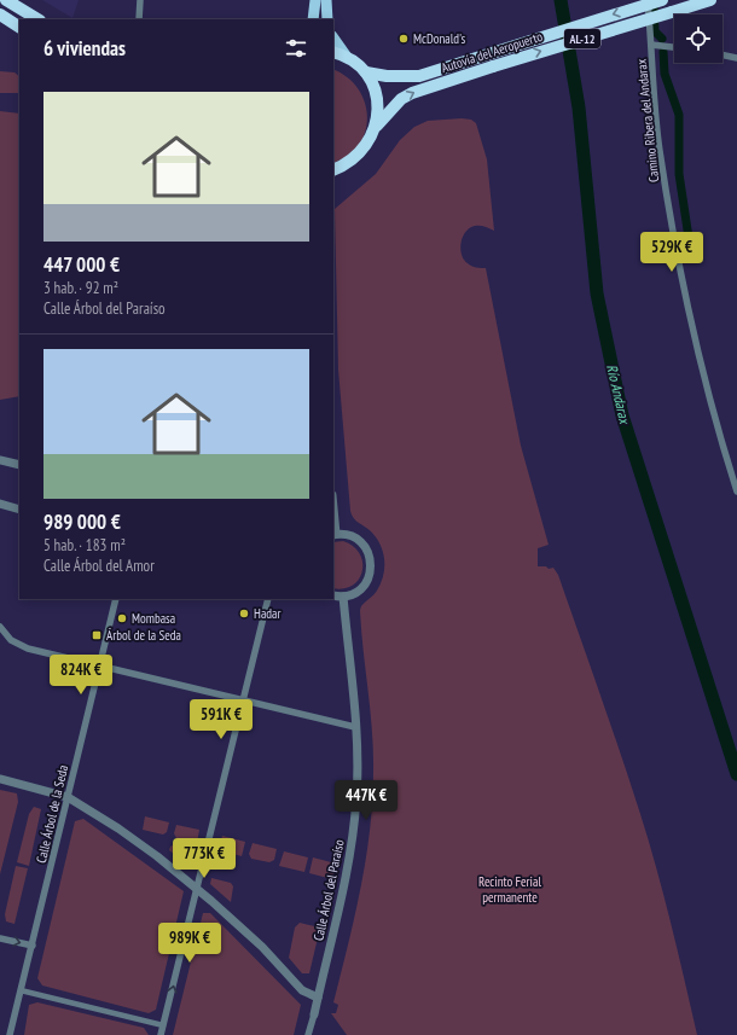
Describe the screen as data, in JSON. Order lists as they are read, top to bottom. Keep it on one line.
{"streets":{"highway":["AL-12","Autovía del Aeropuerto"],"street":["Camino Ribera del Andarax","Calle Árbol de la Seda","Calle Árbol del Paraíso"]},"crossings":[["AL-12","Autovía del Aeropuerto"]],"water":["Río Andarax"],"parks":["Recinto Ferial permanente"],"places":{"other":["McDonald's","Hadar","Mombasa"],"transit":["Árbol de la Seda"]},"page":{"heading":"6 viviendas","list":[{"name":"447 000 €","note":"3 hab. · 92 m² · Calle Árbol del Paraíso"},{"name":"989 000 €","note":"5 hab. · 183 m² · Calle Árbol del Amor"}],"price":["529K €","824K €","591K €","447K €","773K €","989K €"]}}
